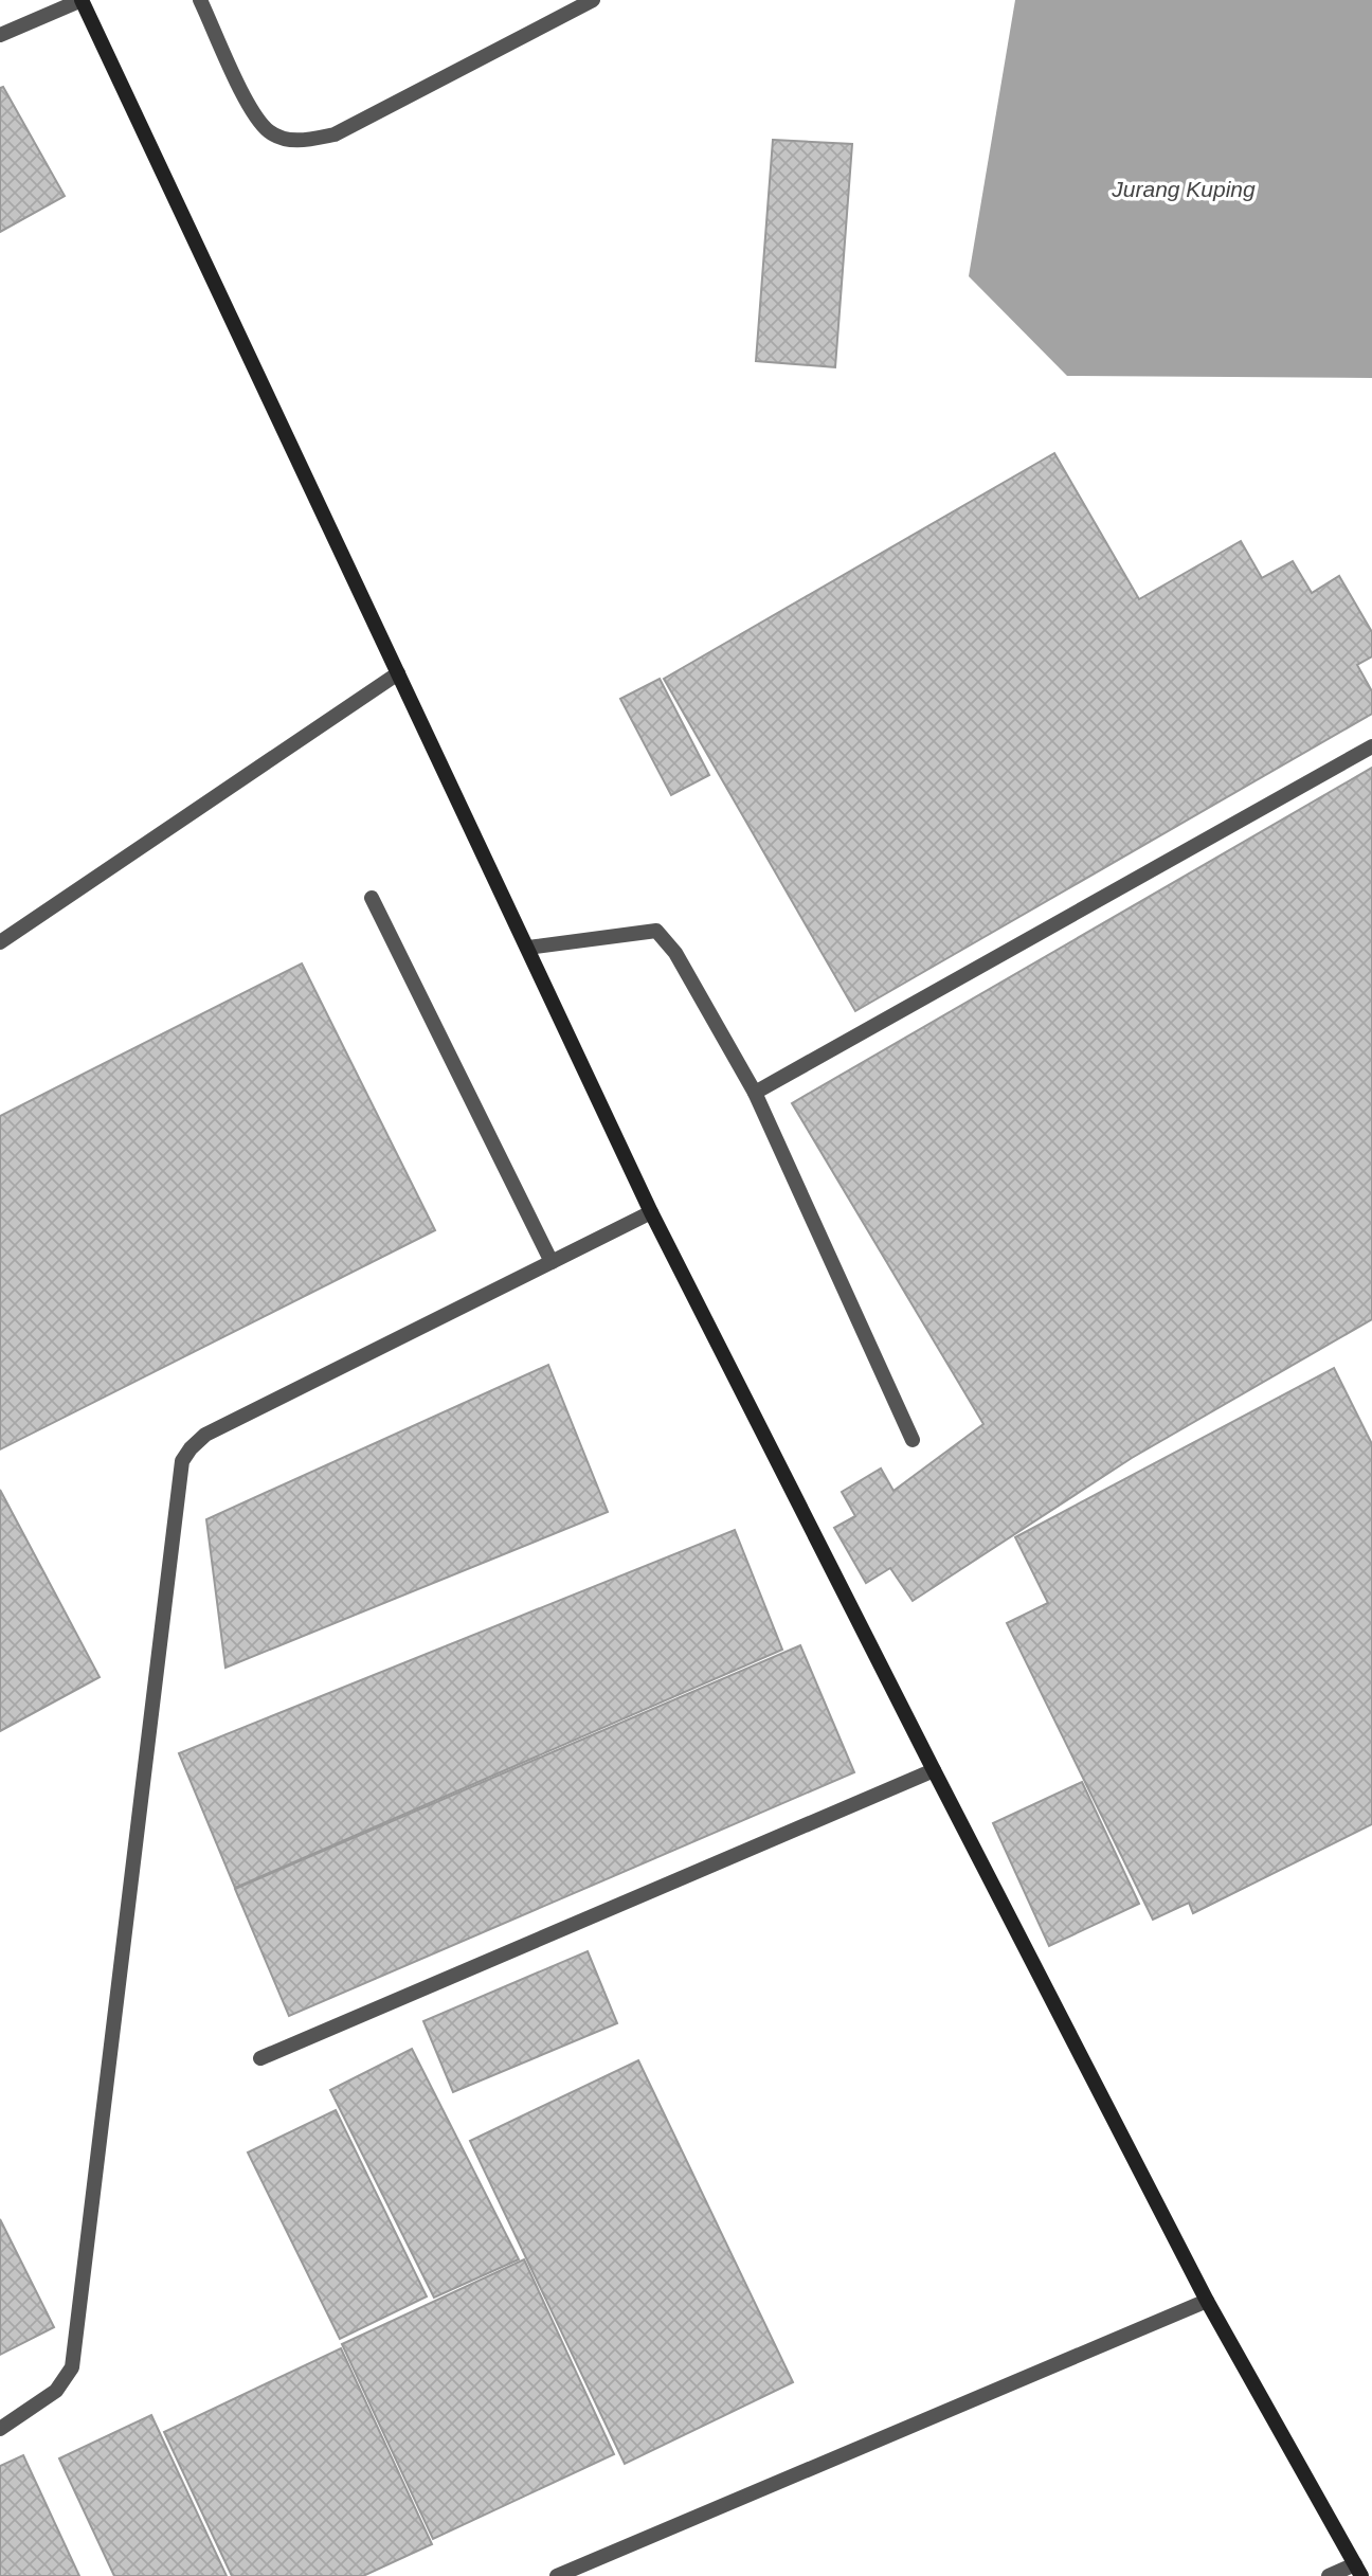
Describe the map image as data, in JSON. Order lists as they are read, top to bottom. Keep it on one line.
{"water":["Jurang Kuping"]}
